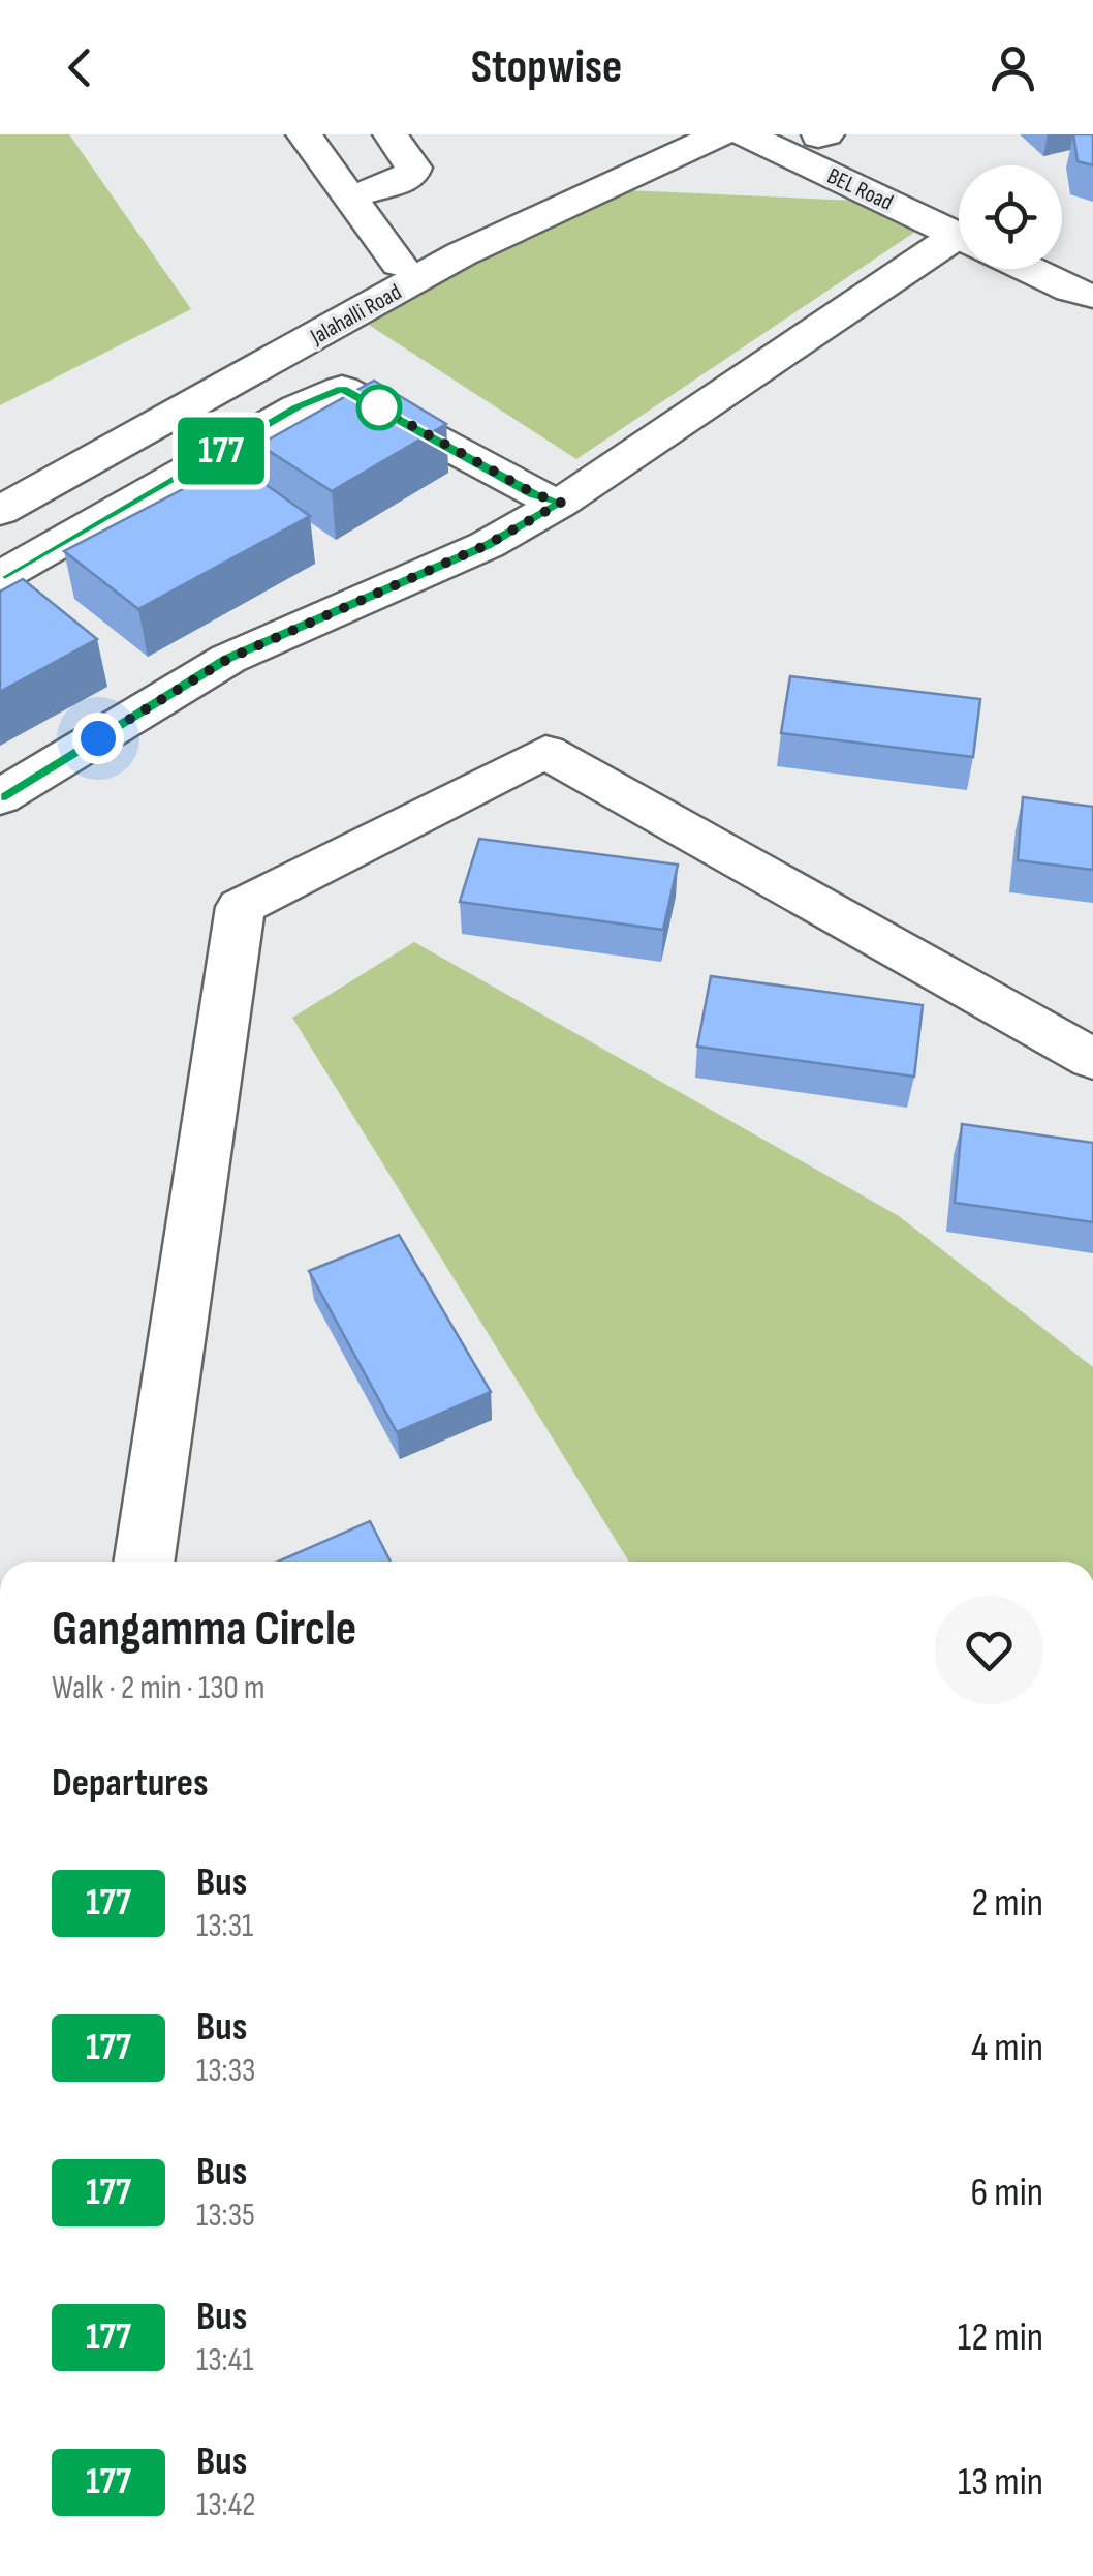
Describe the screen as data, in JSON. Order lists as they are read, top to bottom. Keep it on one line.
{"streets":{"main road":["BEL Road","Jalahalli Road"]},"lines":["bus line 177"],"page":{"header":"Stopwise","on_map":"177","heading":[["Gangamma Circle","Walk · 2 min · 130 m"],"Departures"],"list":[{"mark":"177","name":"Bus","note":"13:31","value":"2 min"},{"mark":"177","name":"Bus","note":"13:33","value":"4 min"},{"mark":"177","name":"Bus","note":"13:35","value":"6 min"},{"mark":"177","name":"Bus","note":"13:41","value":"12 min"},{"mark":"177","name":"Bus","note":"13:42","value":"13 min"}]}}
